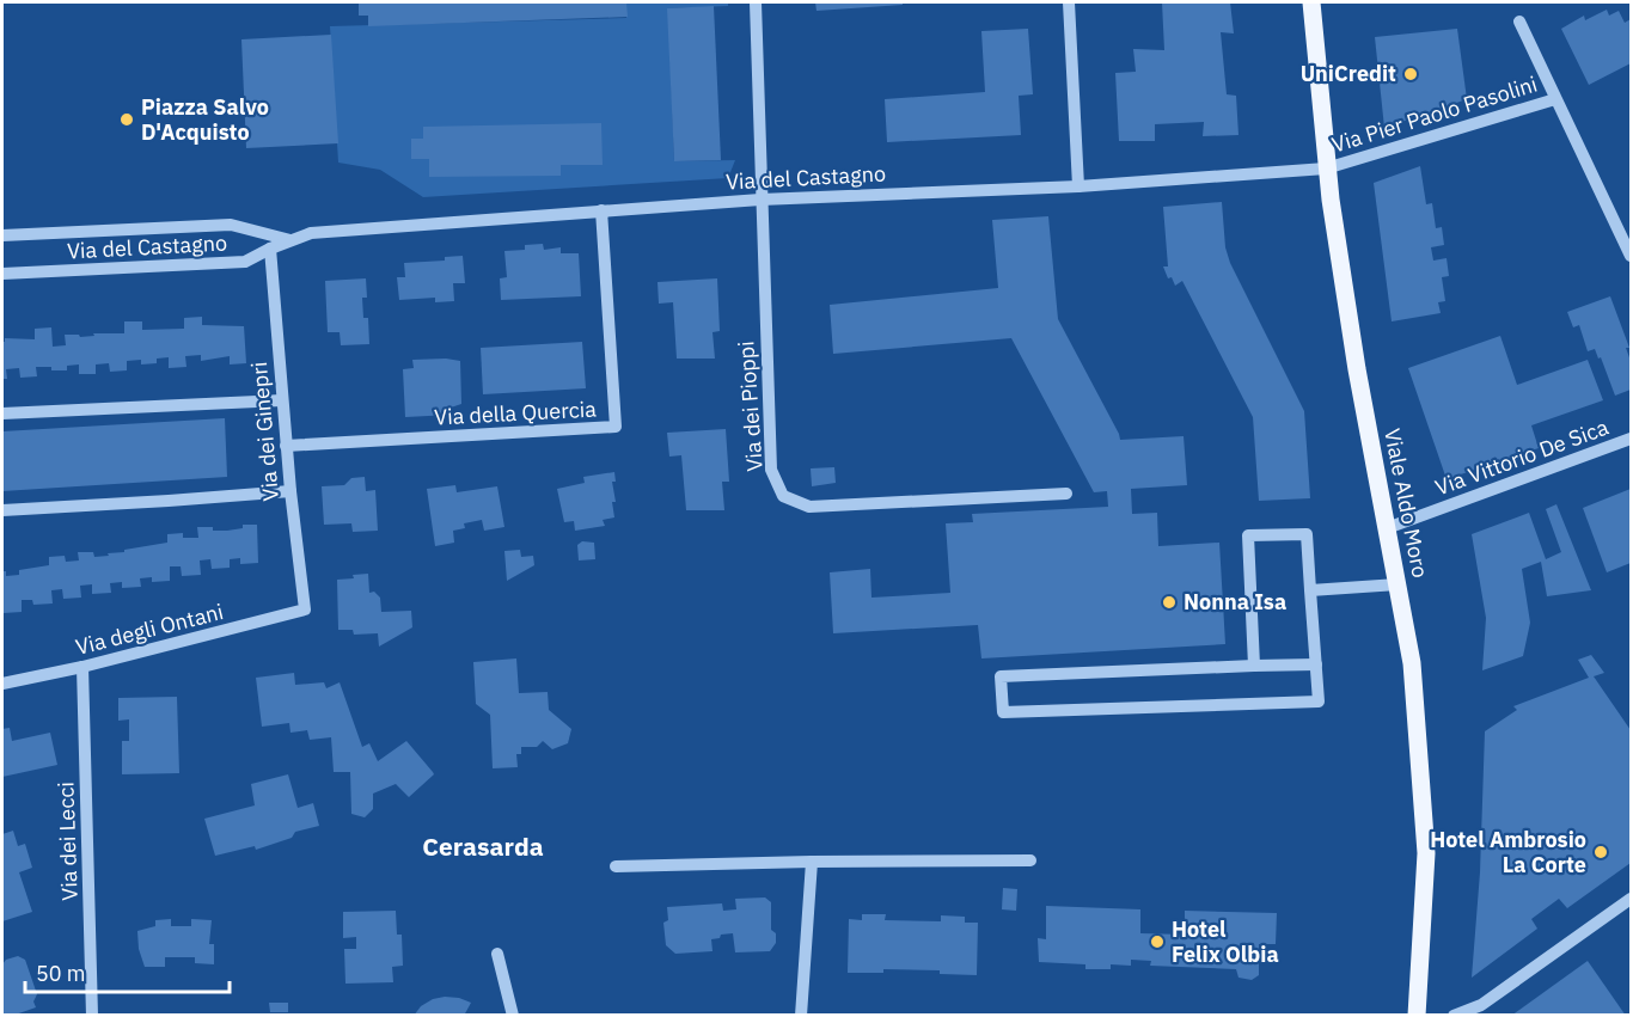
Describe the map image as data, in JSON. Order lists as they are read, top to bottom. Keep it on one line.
{"streets":{"main road":["Viale Aldo Moro"],"street":["Via Pier Paolo Pasolini","Via del Castagno","Via dei Pioppi","Via della Quercia","Via dei Ginepri","Via Vittorio De Sica","Via degli Ontani","Via dei Lecci"]},"crossings":[["Via Pier Paolo Pasolini","Via del Castagno"],["Via Pier Paolo Pasolini","Viale Aldo Moro"],["Via del Castagno","Via dei Pioppi"],["Via del Castagno","Via della Quercia"],["Via del Castagno","Via dei Ginepri"],["Via del Castagno","Viale Aldo Moro"],["Via della Quercia","Via dei Ginepri"],["Via dei Ginepri","Via degli Ontani"],["Via Vittorio De Sica","Viale Aldo Moro"],["Via degli Ontani","Via dei Lecci"]],"districts":["Cerasarda"],"places":["UniCredit","Piazza Salvo D'Acquisto","Nonna Isa","Hotel Ambrosio La Corte","Hotel Felix Olbia"],"scale_bar":"50 m"}
